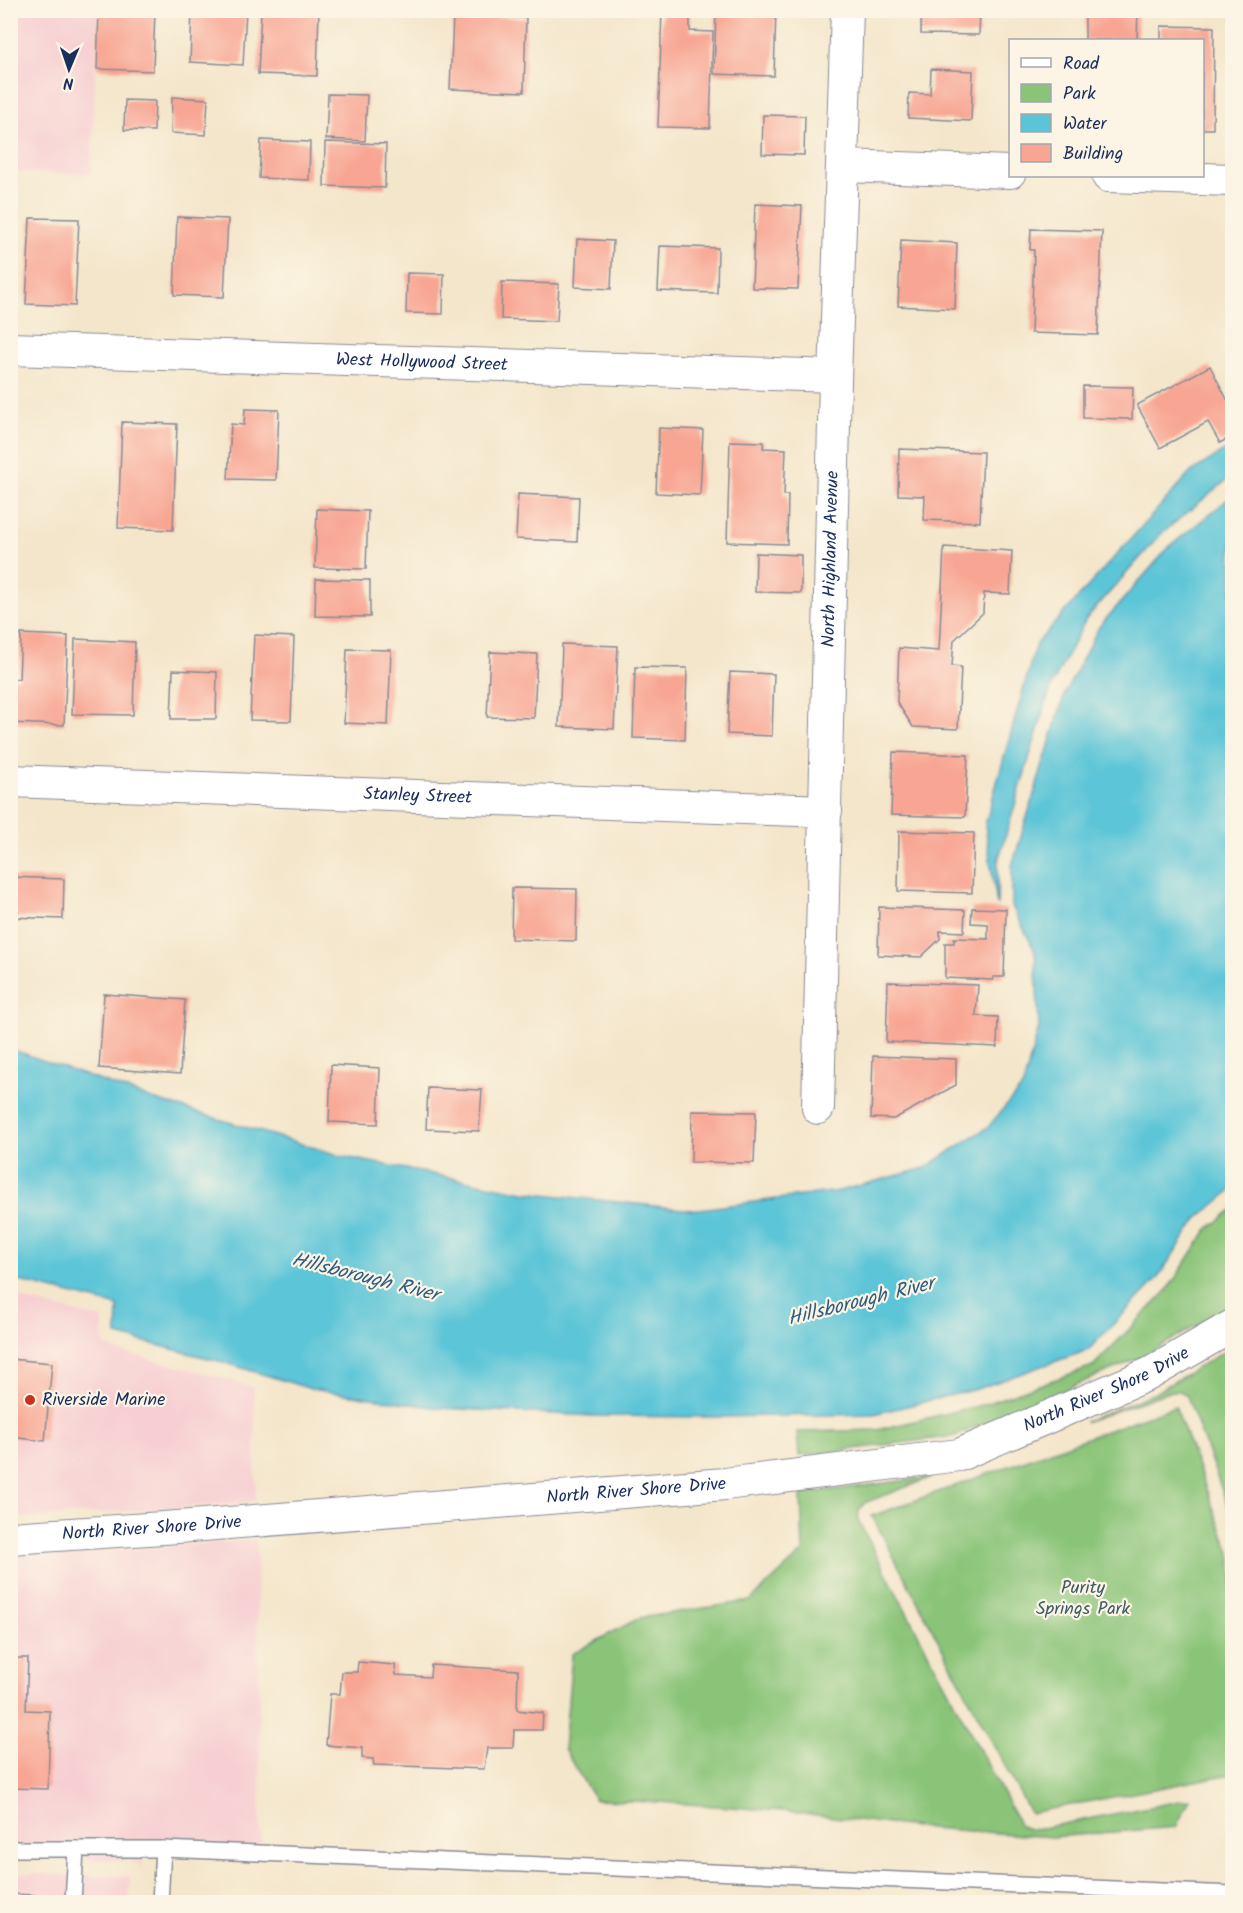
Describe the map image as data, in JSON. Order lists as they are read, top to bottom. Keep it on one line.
{"streets":{"street":["West Hollywood Street","North Highland Avenue","Stanley Street","North River Shore Drive"]},"crossings":[["West Hollywood Street","North Highland Avenue"],["North Highland Avenue","Stanley Street"]],"water":["Hillsborough River"],"parks":["Purity Springs Park"],"places":["Riverside Marine"],"legend":["Road","Park","Water","Building"],"north":"bottom"}
